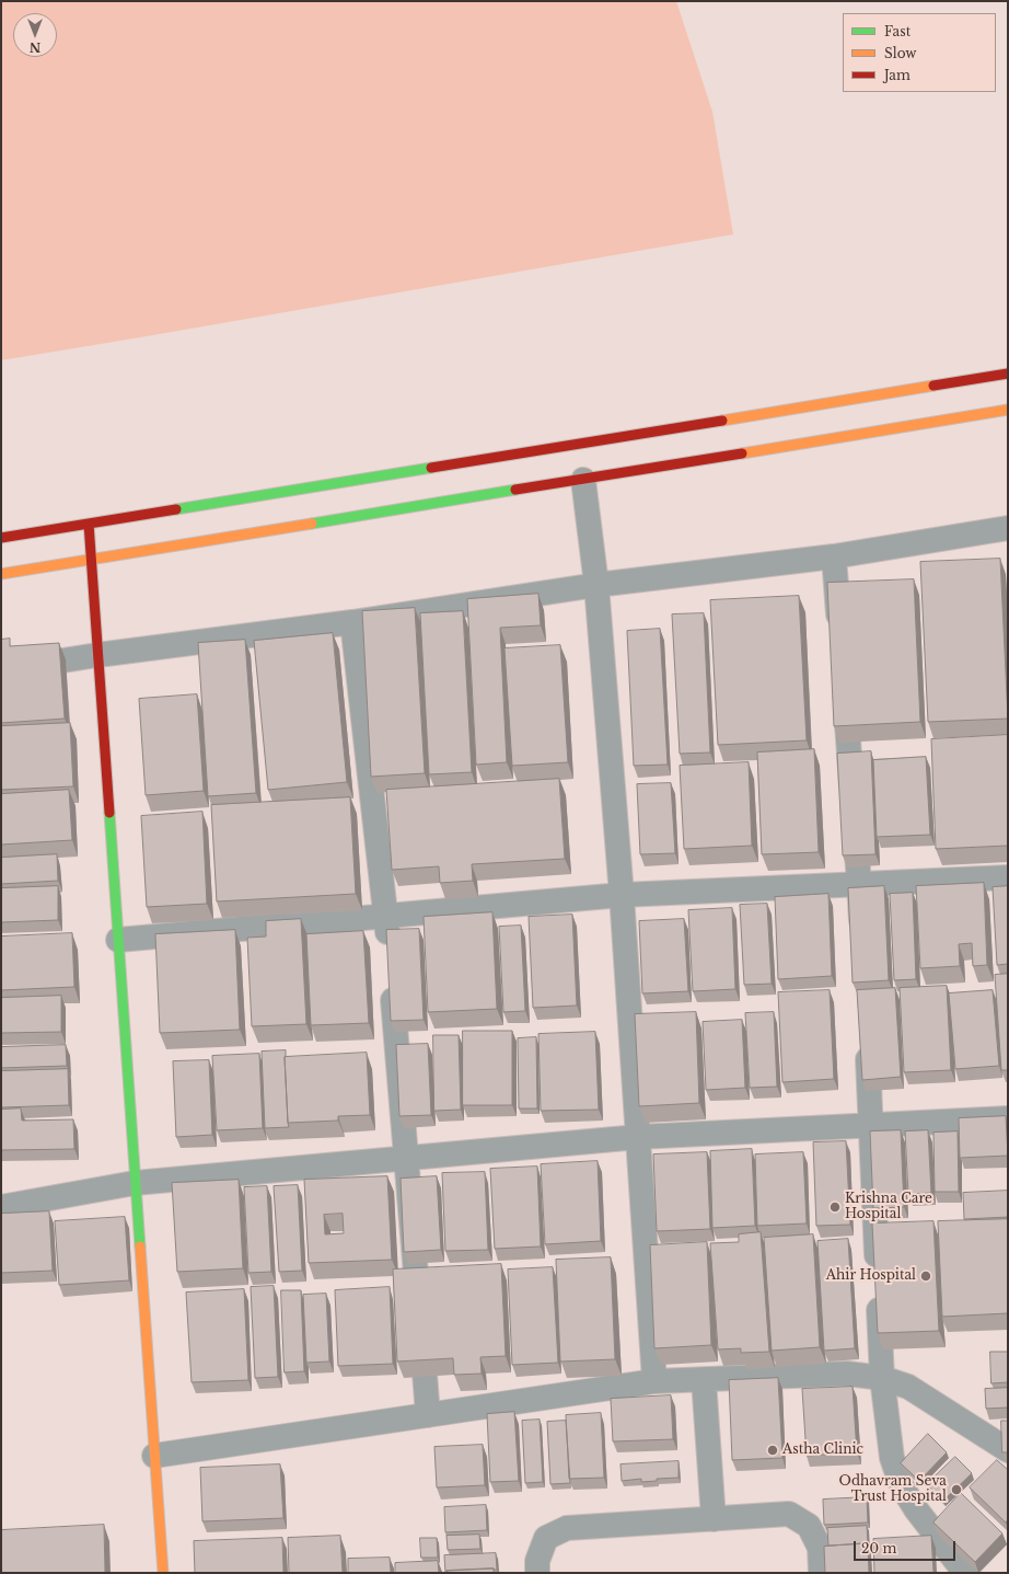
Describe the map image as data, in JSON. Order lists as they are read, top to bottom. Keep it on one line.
{"places":["Krishna Care Hospital","Ahir Hospital","Astha Clinic","Odhavram Seva Trust Hospital"],"legend":["Fast","Slow","Jam"],"scale_bar":"20 m","north":"bottom"}
